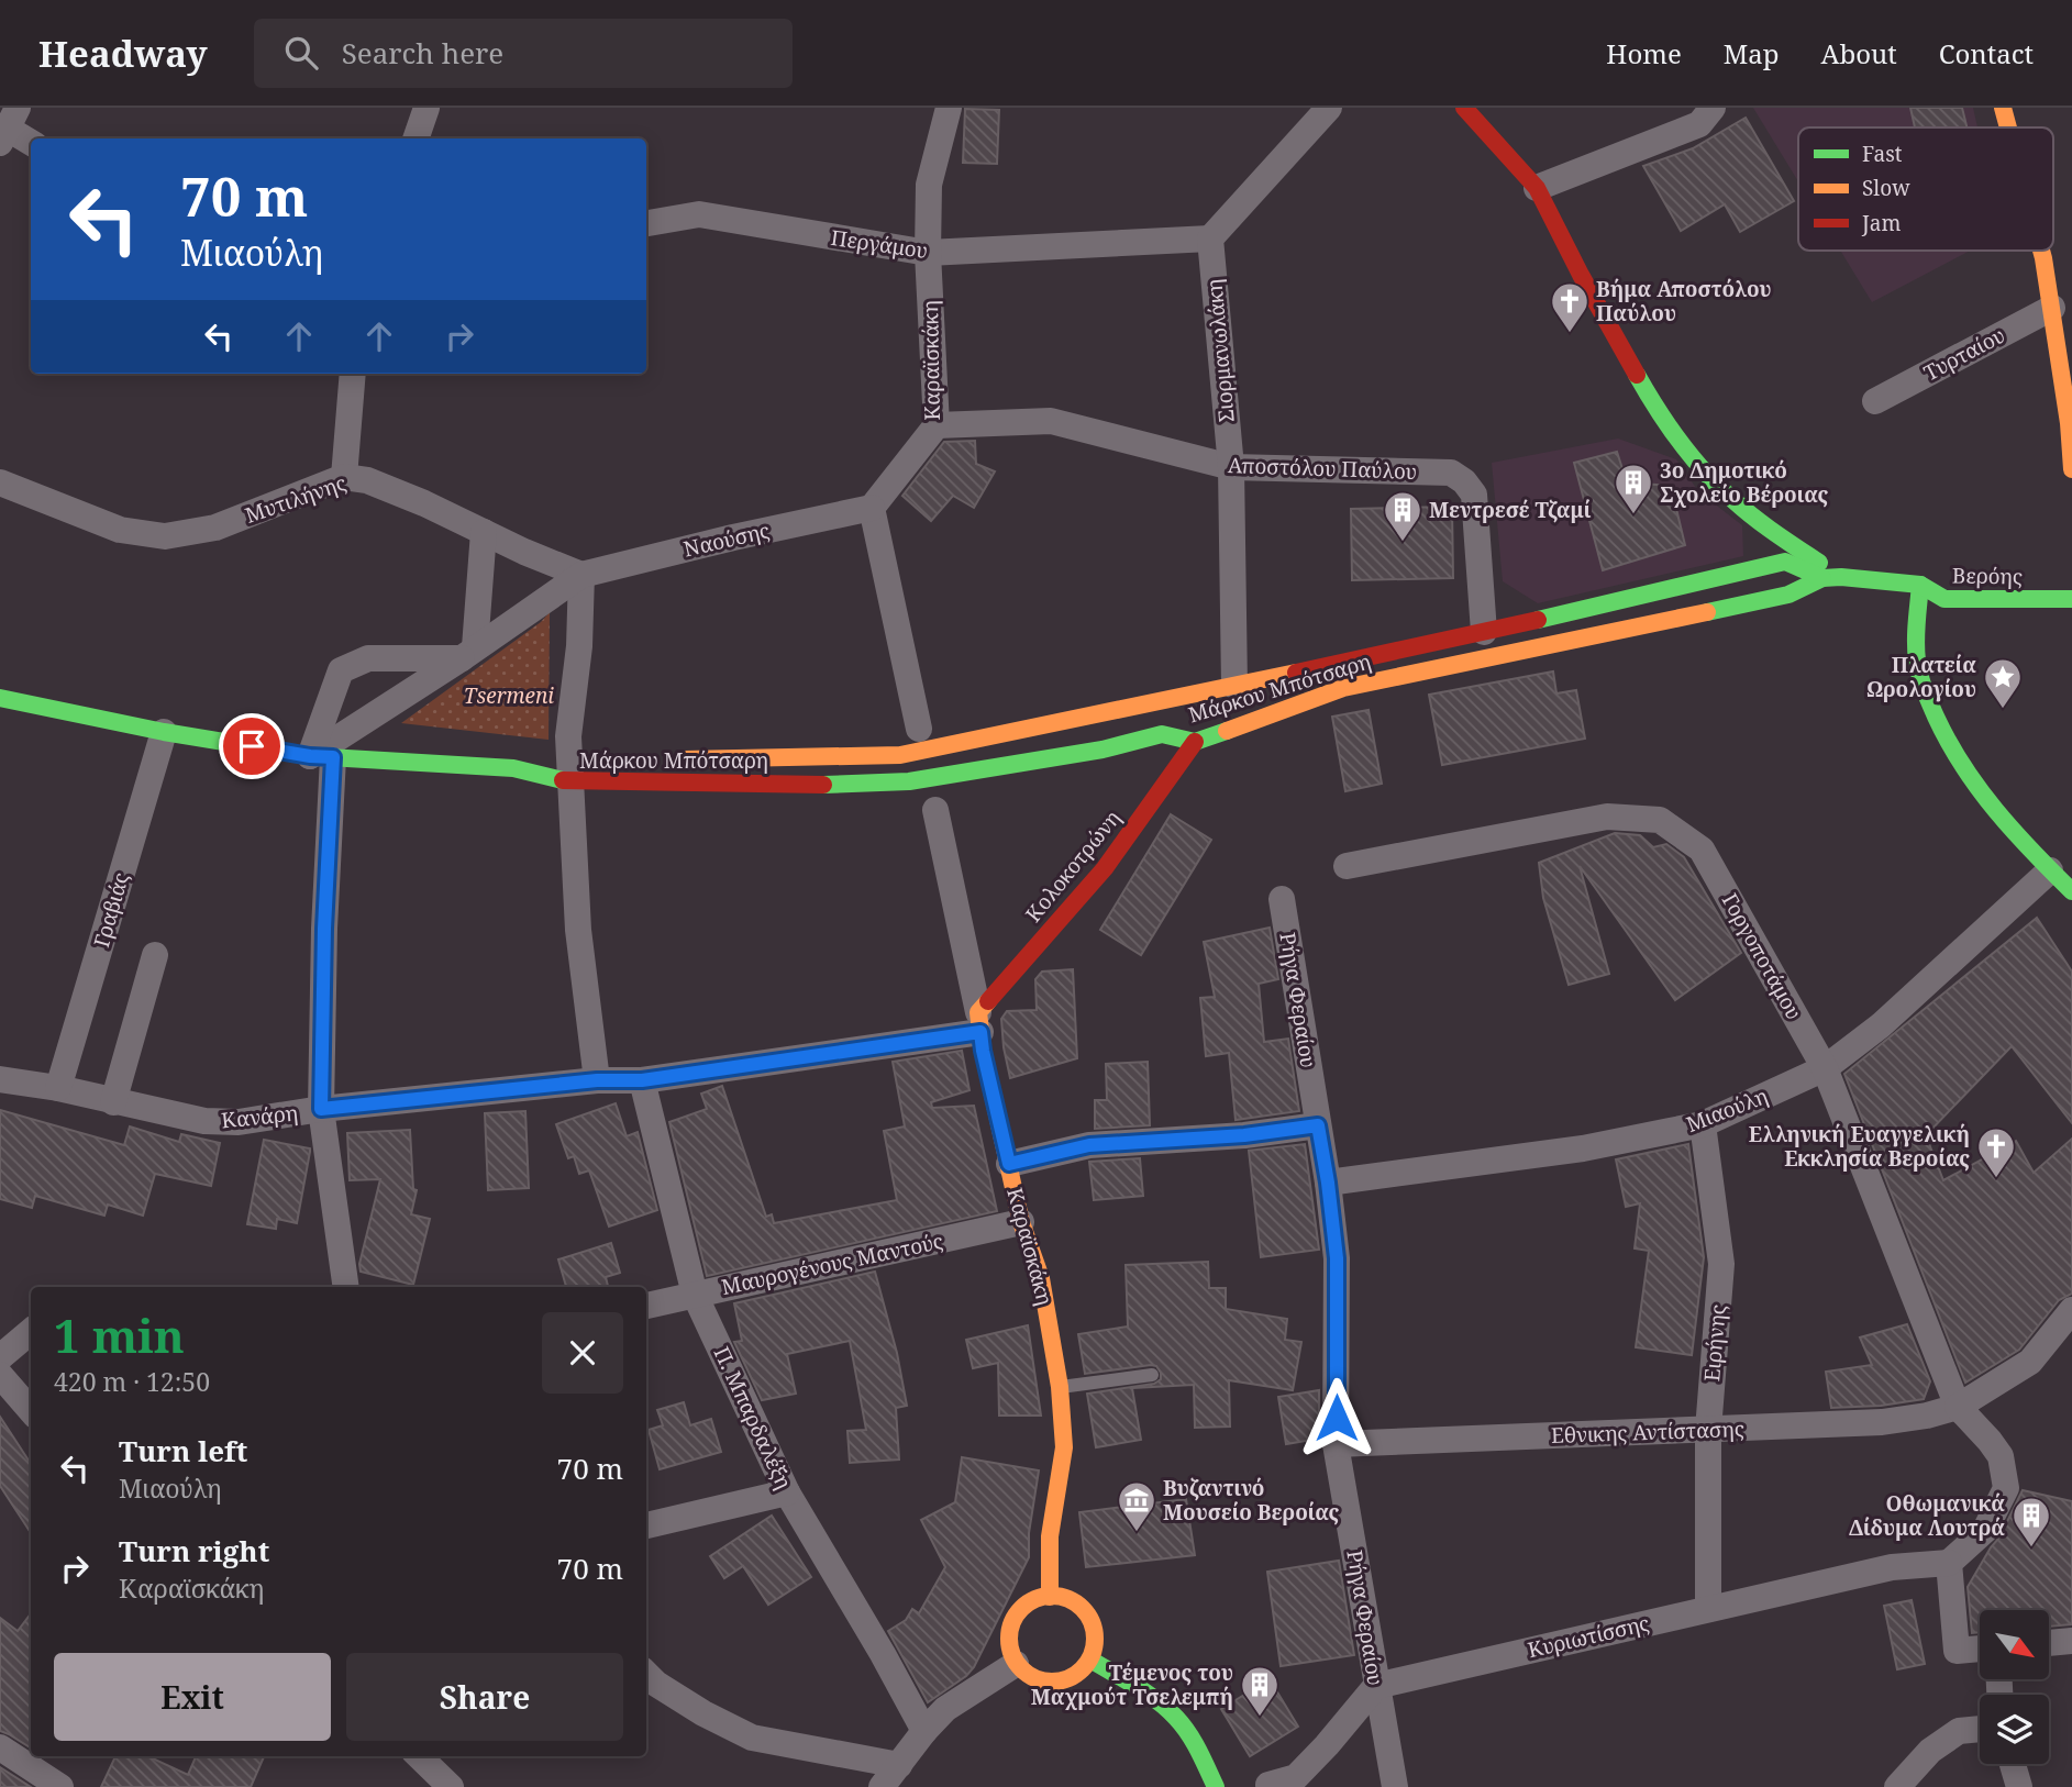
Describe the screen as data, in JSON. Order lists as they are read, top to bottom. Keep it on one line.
{"streets":{"street":["Περγάμου","Σιορμανωλάκη","Τυρταίου","Καραϊσκάκη","Αποστόλου Παύλου","Mυτιλήνης","Ναούσης","Βερόης","Μάρκου Μπότσαρη","Κολοκοτρώνη","Γραβιάς","Γοργοποτάμου","Ρήγα Φεραίου","Μιαούλη","Κανάρη","Μαυρογένους Μαντούς","Ειρήνης","Π. Μπαρδαλέξη","Εθνικης Αντίστασης","Κυριωτίσσης"]},"crossings":[["Περγάμου","Σιορμανωλάκη"],["Περγάμου","Καραϊσκάκη"],["Σιορμανωλάκη","Αποστόλου Παύλου"],["Σιορμανωλάκη","Μάρκου Μπότσαρη"],["Καραϊσκάκη","Αποστόλου Παύλου"],["Καραϊσκάκη","Ναούσης"],["Καραϊσκάκη","Κολοκοτρώνη"],["Καραϊσκάκη","Κανάρη"],["Καραϊσκάκη","Μαυρογένους Μαντούς"],["Αποστόλου Παύλου","Μάρκου Μπότσαρη"],["Mυτιλήνης","Ναούσης"],["Βερόης","Μάρκου Μπότσαρη"],["Μάρκου Μπότσαρη","Κολοκοτρώνη"],["Μάρκου Μπότσαρη","Γραβιάς"],["Κολοκοτρώνη","Κανάρη"],["Γραβιάς","Κανάρη"],["Γοργοποτάμου","Μιαούλη"],["Γοργοποτάμου","Εθνικης Αντίστασης"],["Ρήγα Φεραίου","Μιαούλη"],["Ρήγα Φεραίου","Εθνικης Αντίστασης"],["Ρήγα Φεραίου","Κυριωτίσσης"],["Μιαούλη","Ειρήνης"],["Κανάρη","Π. Μπαρδαλέξη"],["Μαυρογένους Μαντούς","Π. Μπαρδαλέξη"],["Ειρήνης","Εθνικης Αντίστασης"],["Ειρήνης","Κυριωτίσσης"]],"parks":["Tsermeni"],"places":{"church":["Βήμα Αποστόλου Παύλου","Ελληνική Ευαγγελική Εκκλησία Βεροίας"],"building":["3ο Δημοτικό Σχολείο Βέροιας","Μεντρεσέ Τζαμί","Οθωμανικά Δίδυμα Λουτρά","Τέμενος του Μαχμούτ Τσελεμπή"],"place":["Πλατεία Ωρολογίου"],"museum":["Βυζαντινό Μουσείο Βεροίας"]},"legend":["Fast","Slow","Jam"],"north":"bottom right","page":{"header":"Headway","search":"Search here","nav":["Home","Map","About","Contact"],"turn":["70 m","Μιαούλη"],"heading":["1 min","420 m · 12:50"],"list":[{"name":"Turn left","note":"Μιαούλη","value":"70 m"},{"name":"Turn right","note":"Καραϊσκάκη","value":"70 m"}],"buttons":["Exit","Share"]}}
